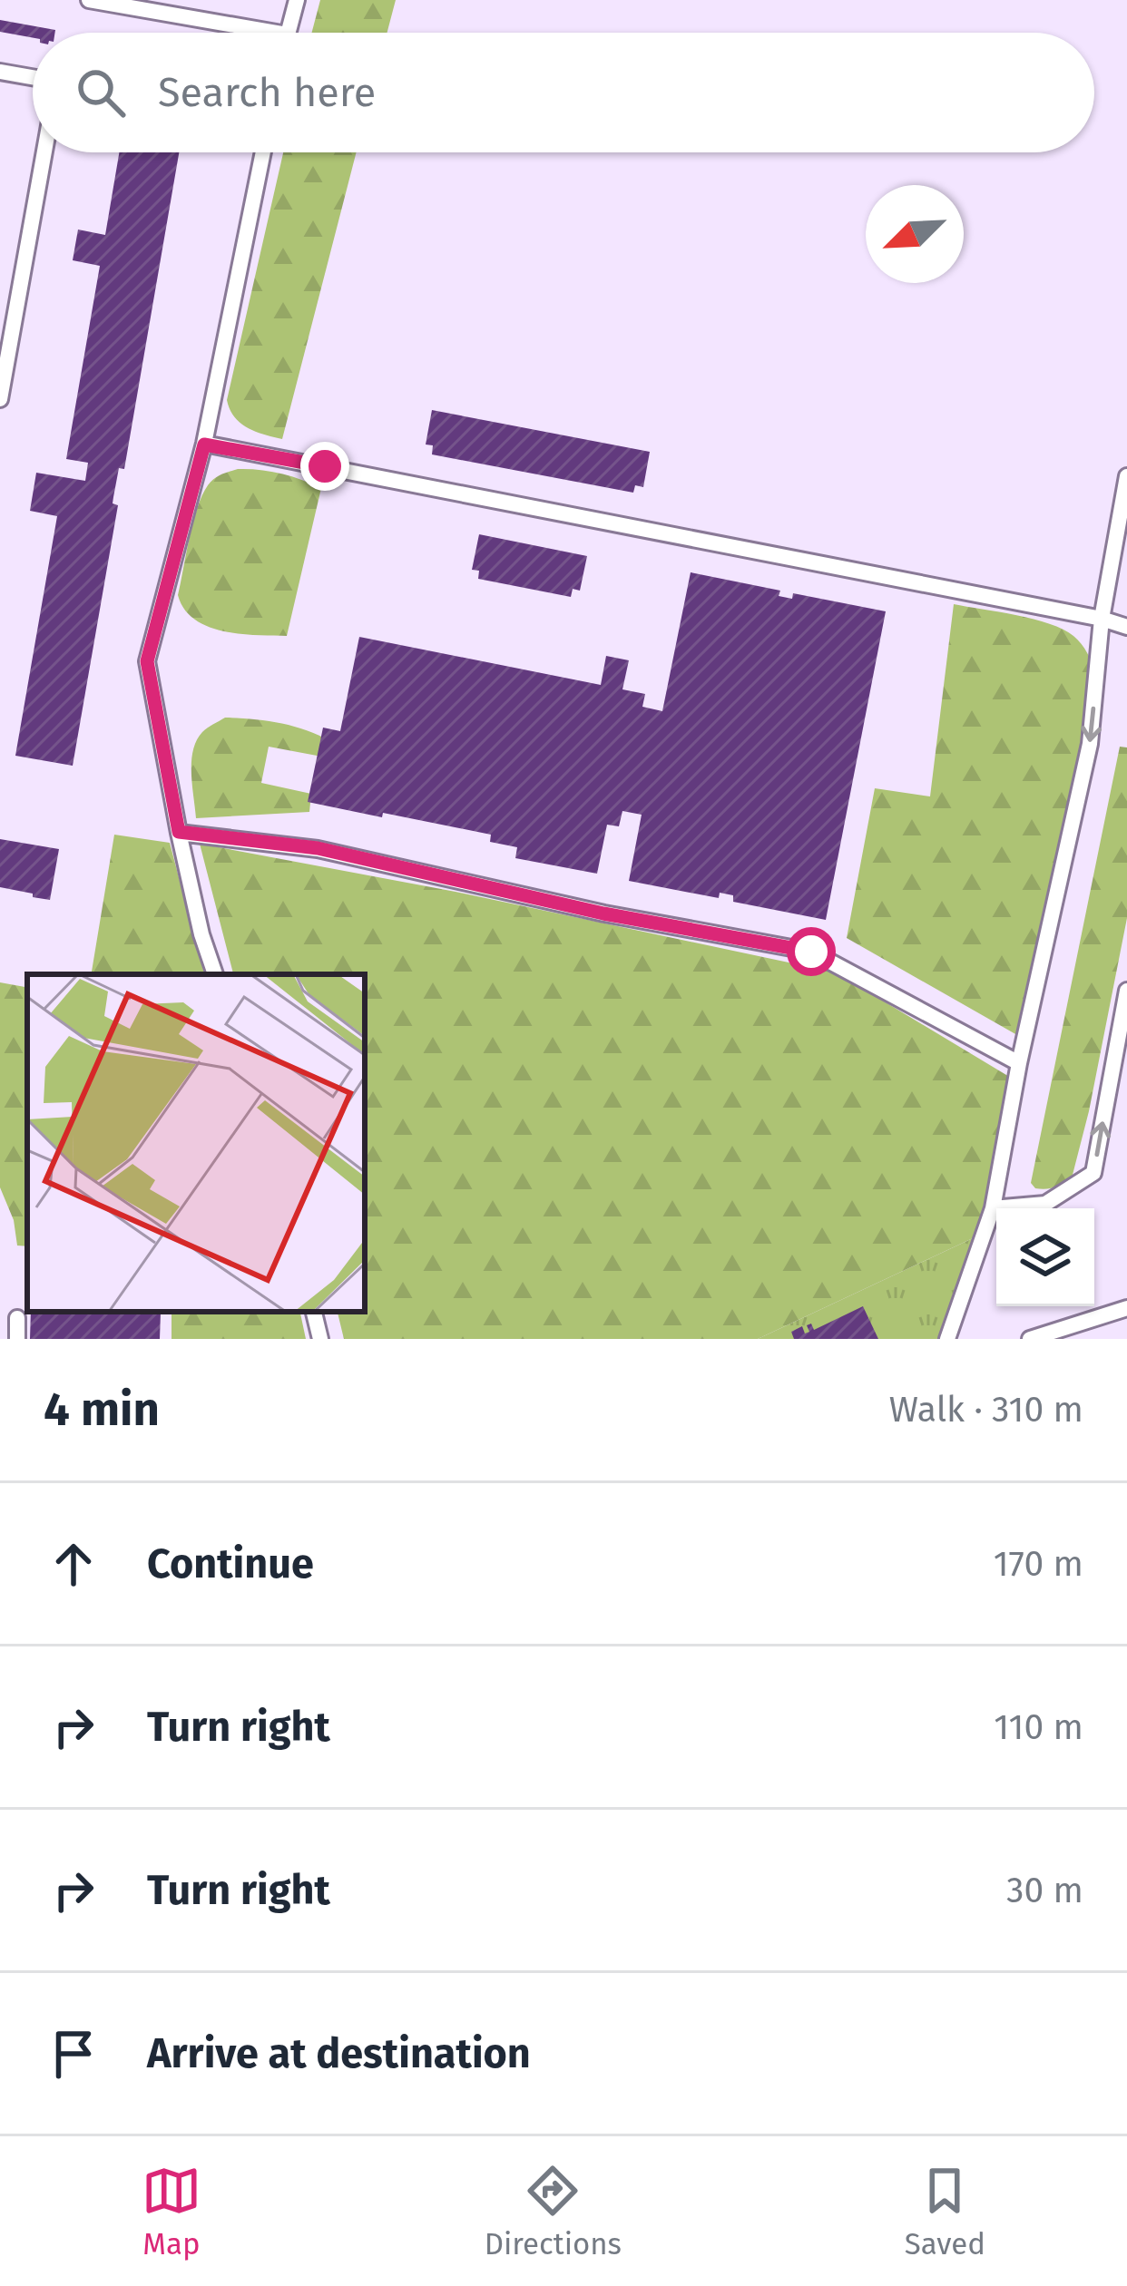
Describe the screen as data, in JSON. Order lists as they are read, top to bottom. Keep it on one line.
{"north":"bottom left","page":{"search":"Search here","heading":["4 min","Walk · 310 m"],"list":[["Continue","170 m"],["Turn right","110 m"],["Turn right","30 m"],"Arrive at destination"],"nav":["Map","Directions","Saved"]}}
